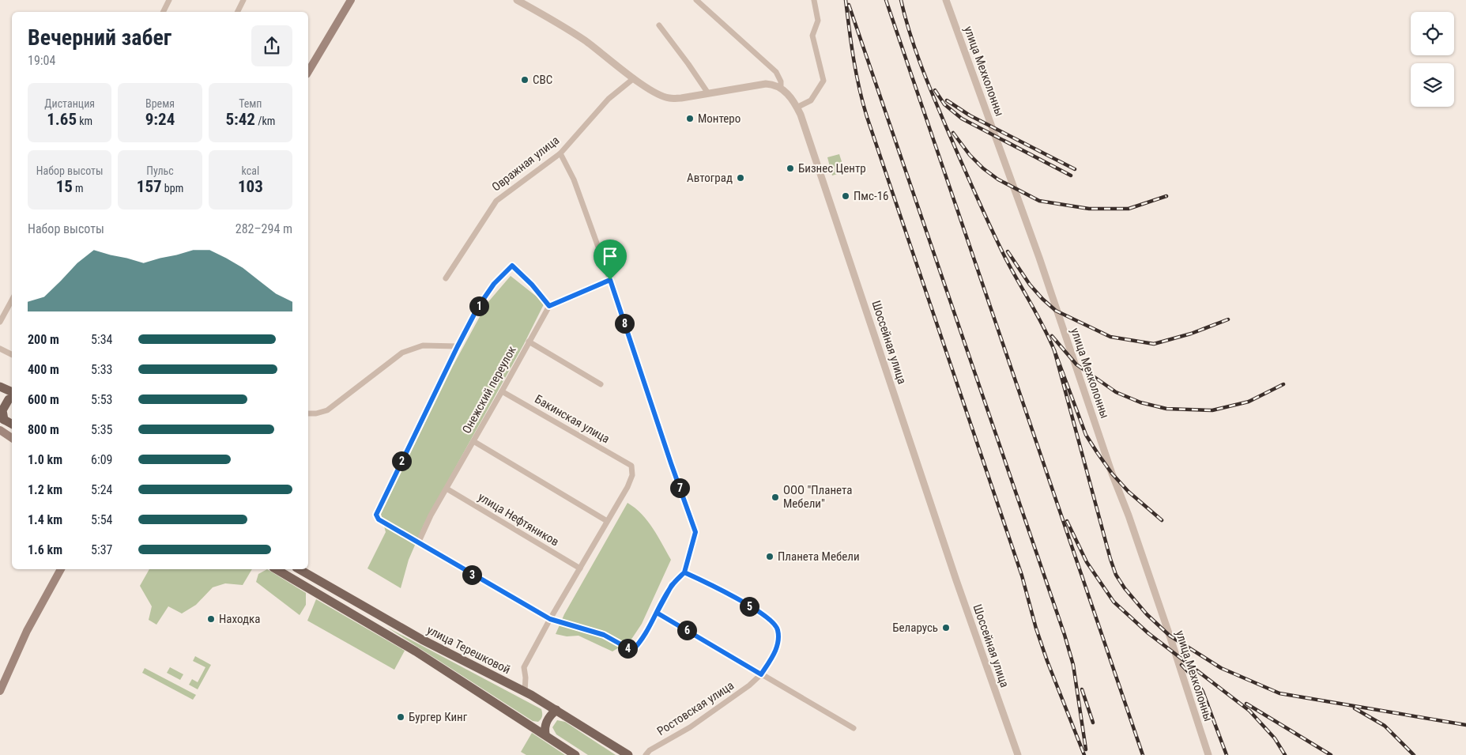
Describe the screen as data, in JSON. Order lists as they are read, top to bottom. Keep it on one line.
{"streets":{"main road":["улица Терешковой"],"street":["улица Мехколонны","Овражная улица","Шоссейная улица","Онежский переулок","Бакинская улица","улица Нефтяников","Ростовская улица"]},"crossings":[["Онежский переулок","Бакинская улица"],["Онежский переулок","улица Нефтяников"]],"places":["СВС","Монтеро","Бизнес Центр","Автоград","Пмс-16","ООО \"Планета Мебели\"","Планета Мебели","Находка","Беларусь","Бургер Кинг"],"page":{"heading":["Вечерний забег","19:04"],"stats":[["Дистанция","1.65 km"],["Время","9:24"],["Темп","5:42 /km"],["Набор высоты","15 m"],["Пульс","157 bpm"],["kcal","103"]],"chart":["Набор высоты","282–294 m"],"pins":["1","8","2","7","3","5","6","4"],"list":[{"name":"200 m","note":"5:34"},{"name":"400 m","note":"5:33"},{"name":"600 m","note":"5:53"},{"name":"800 m","note":"5:35"},{"name":"1.0 km","note":"6:09"},{"name":"1.2 km","note":"5:24"},{"name":"1.4 km","note":"5:54"},{"name":"1.6 km","note":"5:37"}]}}
